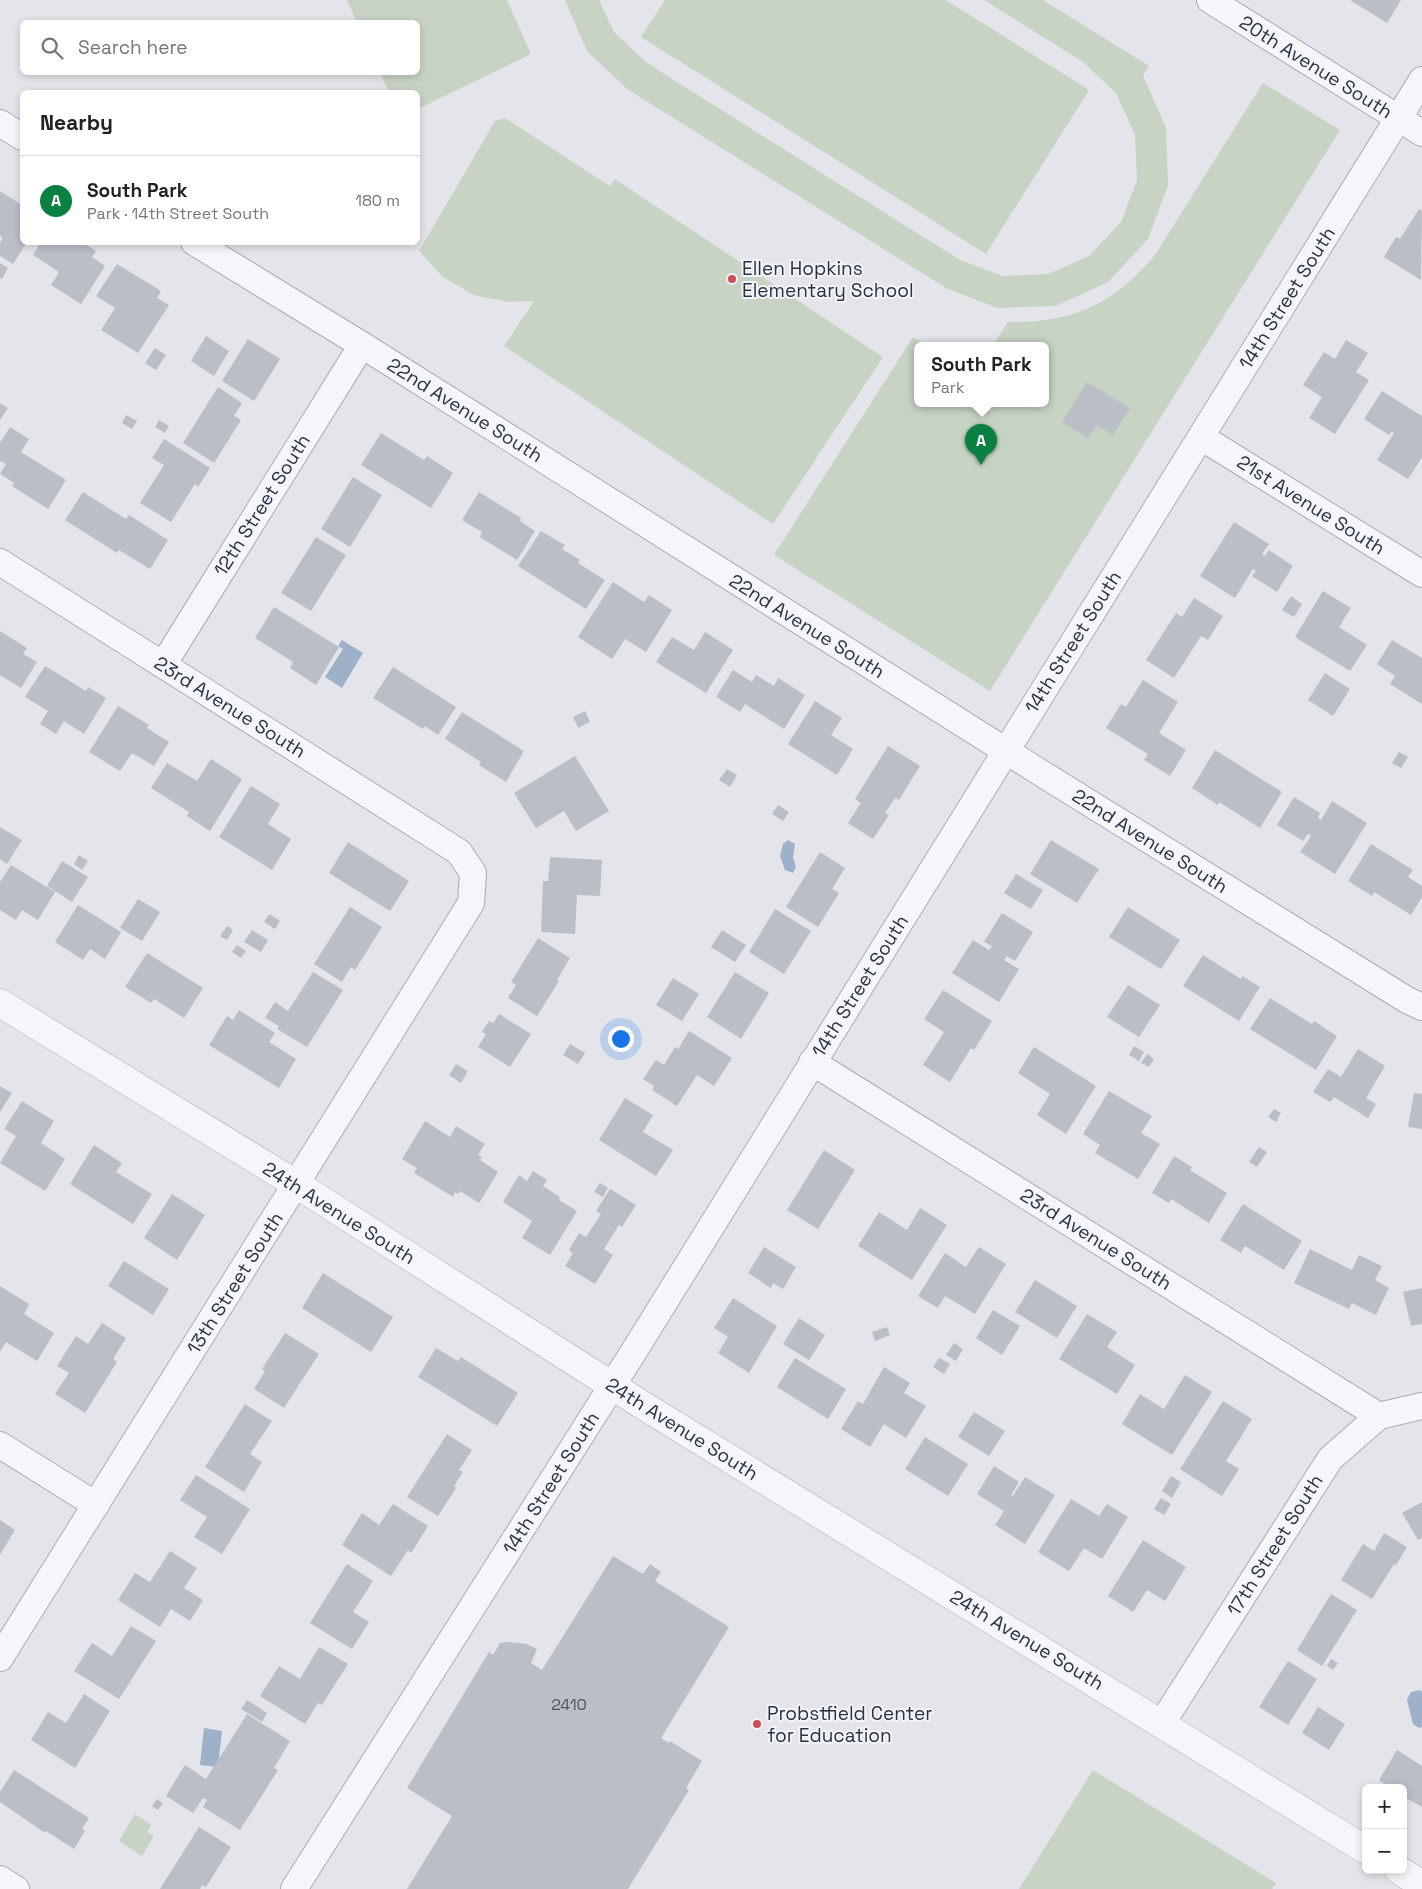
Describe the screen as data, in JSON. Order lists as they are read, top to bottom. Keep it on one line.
{"streets":{"street":["20th Avenue South","14th Street South","22nd Avenue South","12th Street South","21st Avenue South","23rd Avenue South","24th Avenue South","13th Street South","17th Street South"]},"crossings":[["20th Avenue South","14th Street South"],["14th Street South","22nd Avenue South"],["14th Street South","21st Avenue South"],["14th Street South","23rd Avenue South"],["14th Street South","24th Avenue South"],["22nd Avenue South","12th Street South"],["12th Street South","23rd Avenue South"],["23rd Avenue South","13th Street South"],["23rd Avenue South","17th Street South"],["24th Avenue South","13th Street South"],["24th Avenue South","17th Street South"]],"places":["Ellen Hopkins Elementary School","Probstfield Center for Education"],"house_numbers":["2410"],"page":{"search":"Search here","heading":"Nearby","list":[{"mark":"A","name":"South Park","note":"Park · 14th Street South","value":"180 m"}],"popup":["South Park","Park"],"pins":"A","map_buttons":["+","−"]}}
